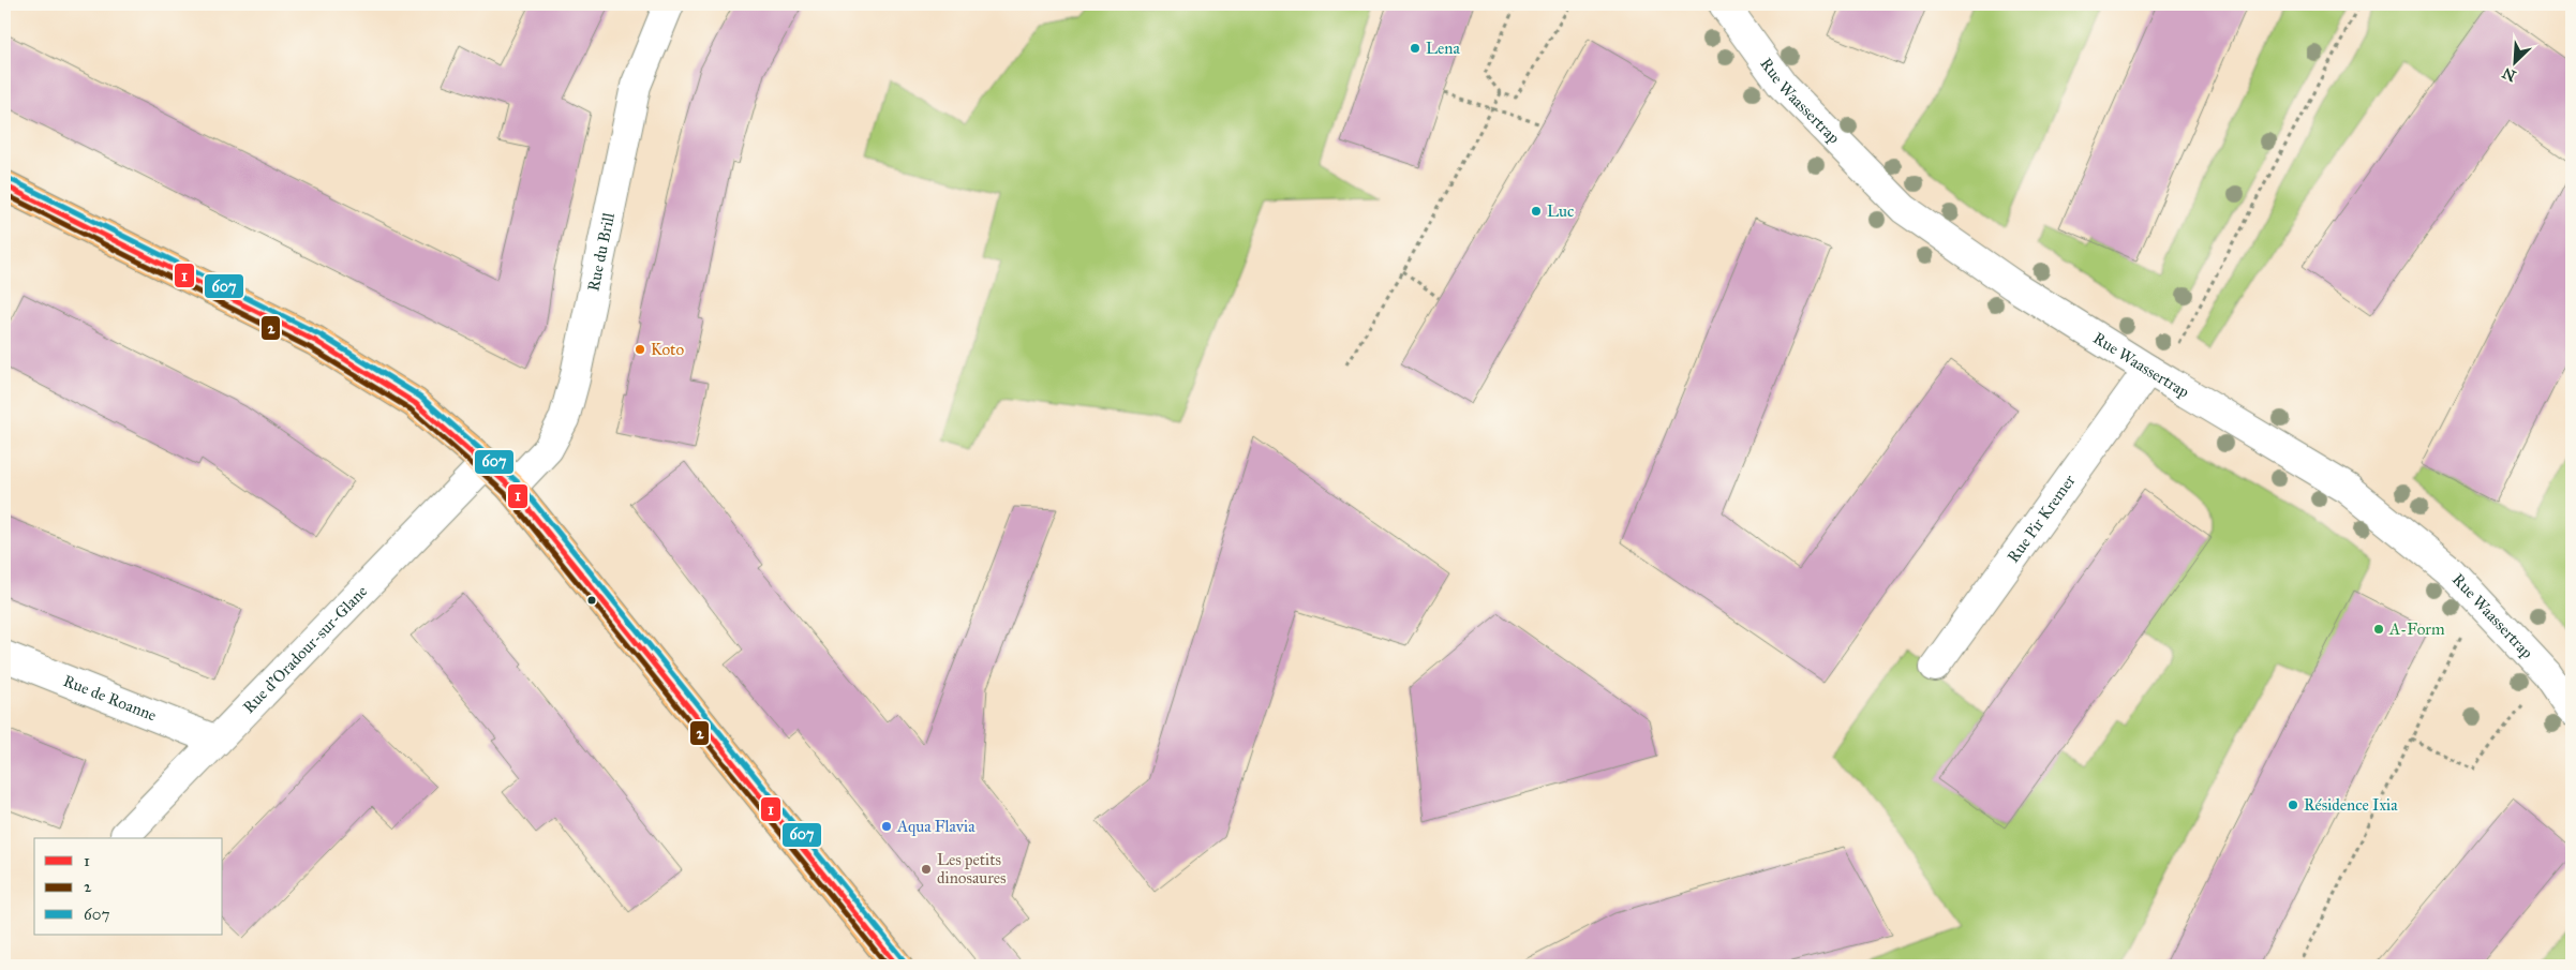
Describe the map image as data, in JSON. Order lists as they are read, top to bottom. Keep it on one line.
{"streets":{"street":["Rue Waassertrap","Rue du Brill","Rue Pir Kremer","Rue d'Oradour-sur-Glane","Rue de Roanne"]},"crossings":[["Rue Waassertrap","Rue Pir Kremer"],["Rue d'Oradour-sur-Glane","Rue de Roanne"]],"places":["Lena","Luc","Koto","A-Form","Résidence Ixia","Aqua Flavia","Les petits dinosaures"],"lines":["transit line 607","transit line 1","transit line 2"],"legend":["1","2","607"],"north":"bottom left"}
